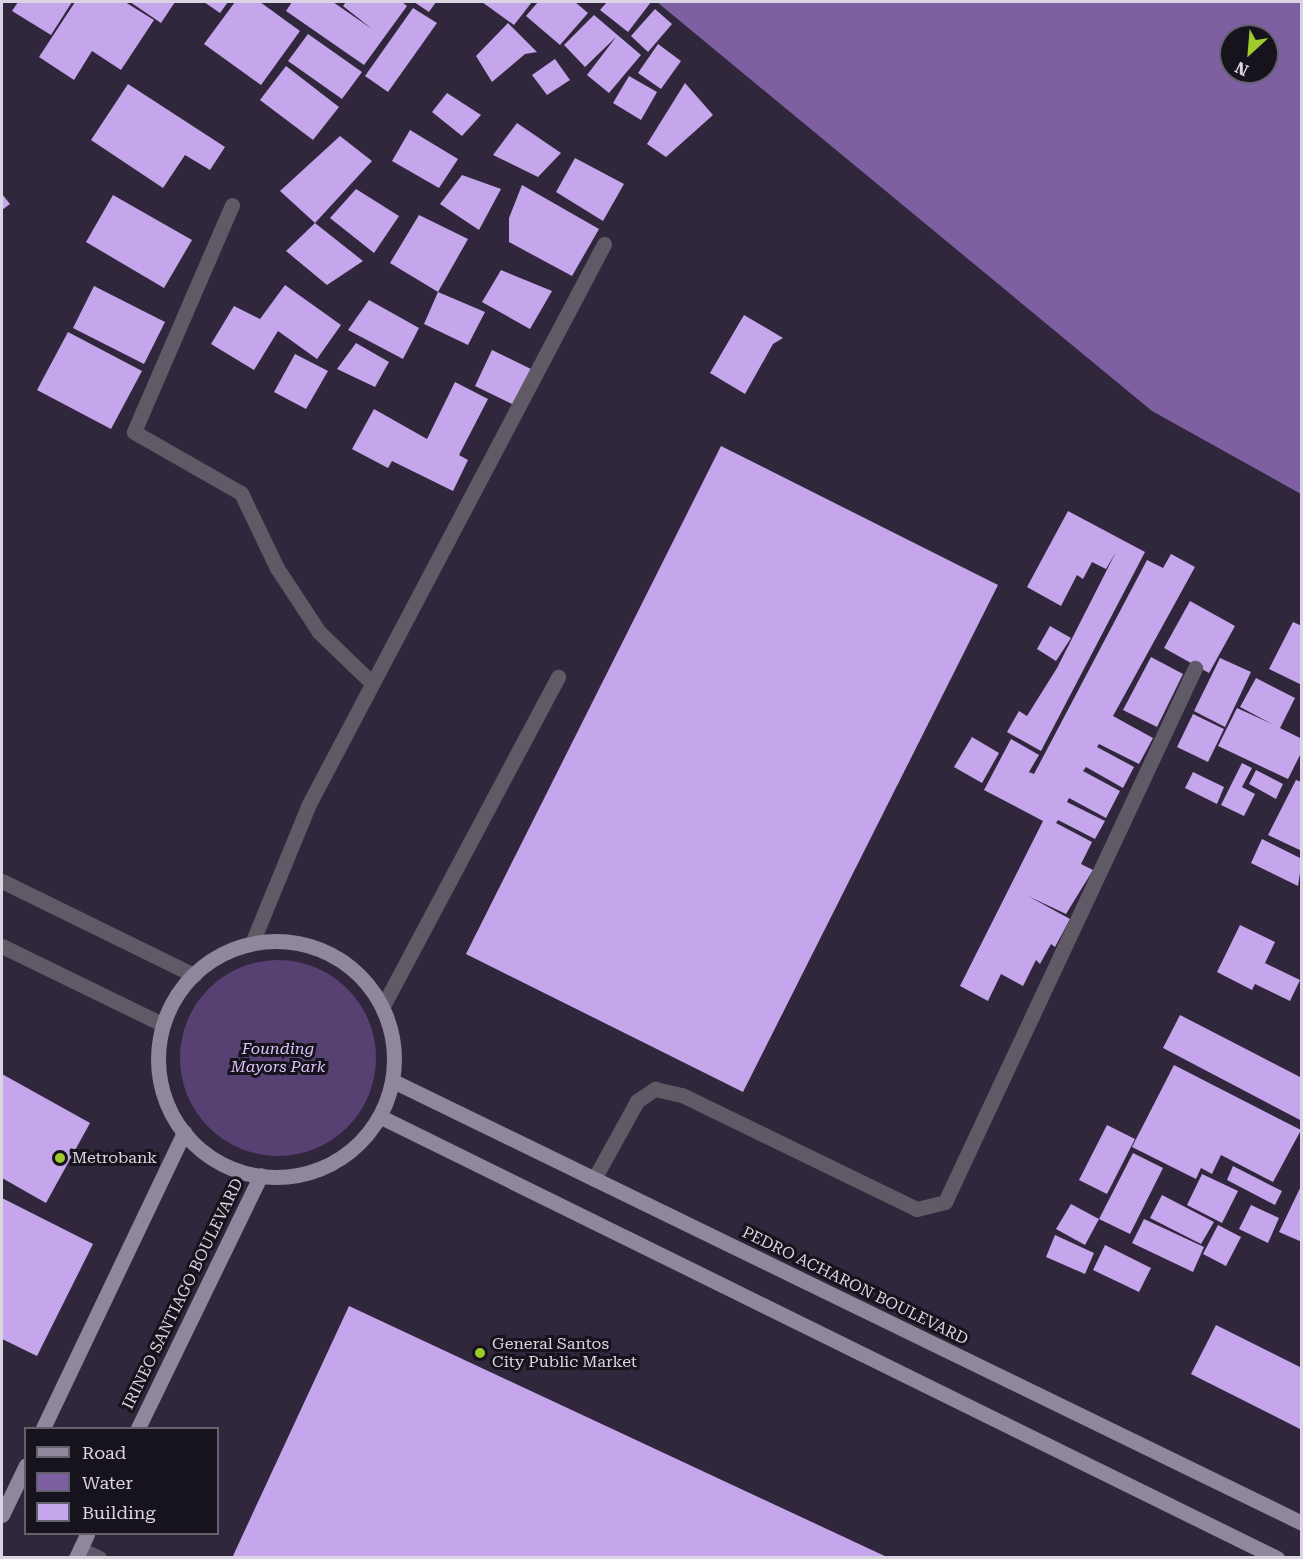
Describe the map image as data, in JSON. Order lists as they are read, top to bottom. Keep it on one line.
{"streets":{"main road":["PEDRO ACHARON BOULEVARD","IRINEO SANTIAGO BOULEVARD"]},"parks":["Founding Mayors Park"],"places":["Metrobank","General Santos City Public Market"],"legend":["Road","Water","Building"],"north":"bottom left"}
